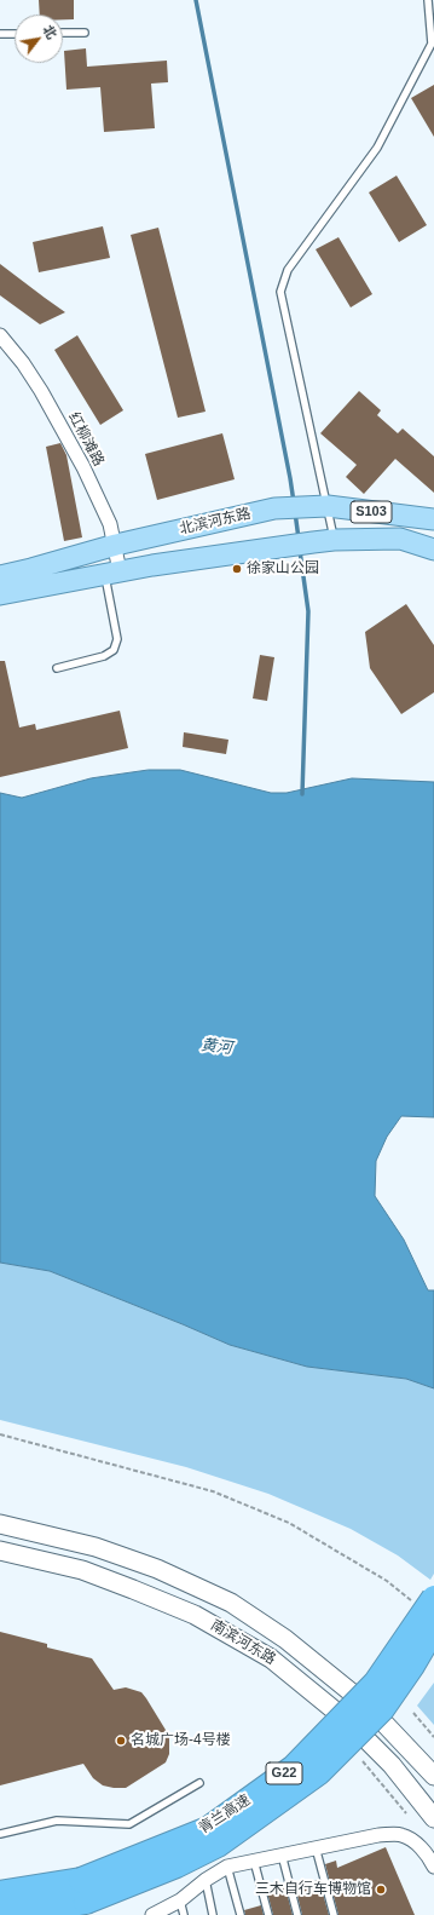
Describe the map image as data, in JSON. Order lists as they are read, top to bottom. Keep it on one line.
{"streets":{"highway":["G22","青兰高速"],"main road":["S103","北滨河东路","南滨河东路"],"street":["红柳滩路"]},"crossings":[["红柳滩路","北滨河东路"]],"water":["黄河"],"places":["徐家山公园","名城广场-4号楼","三木自行车博物馆"],"north":"top right"}
